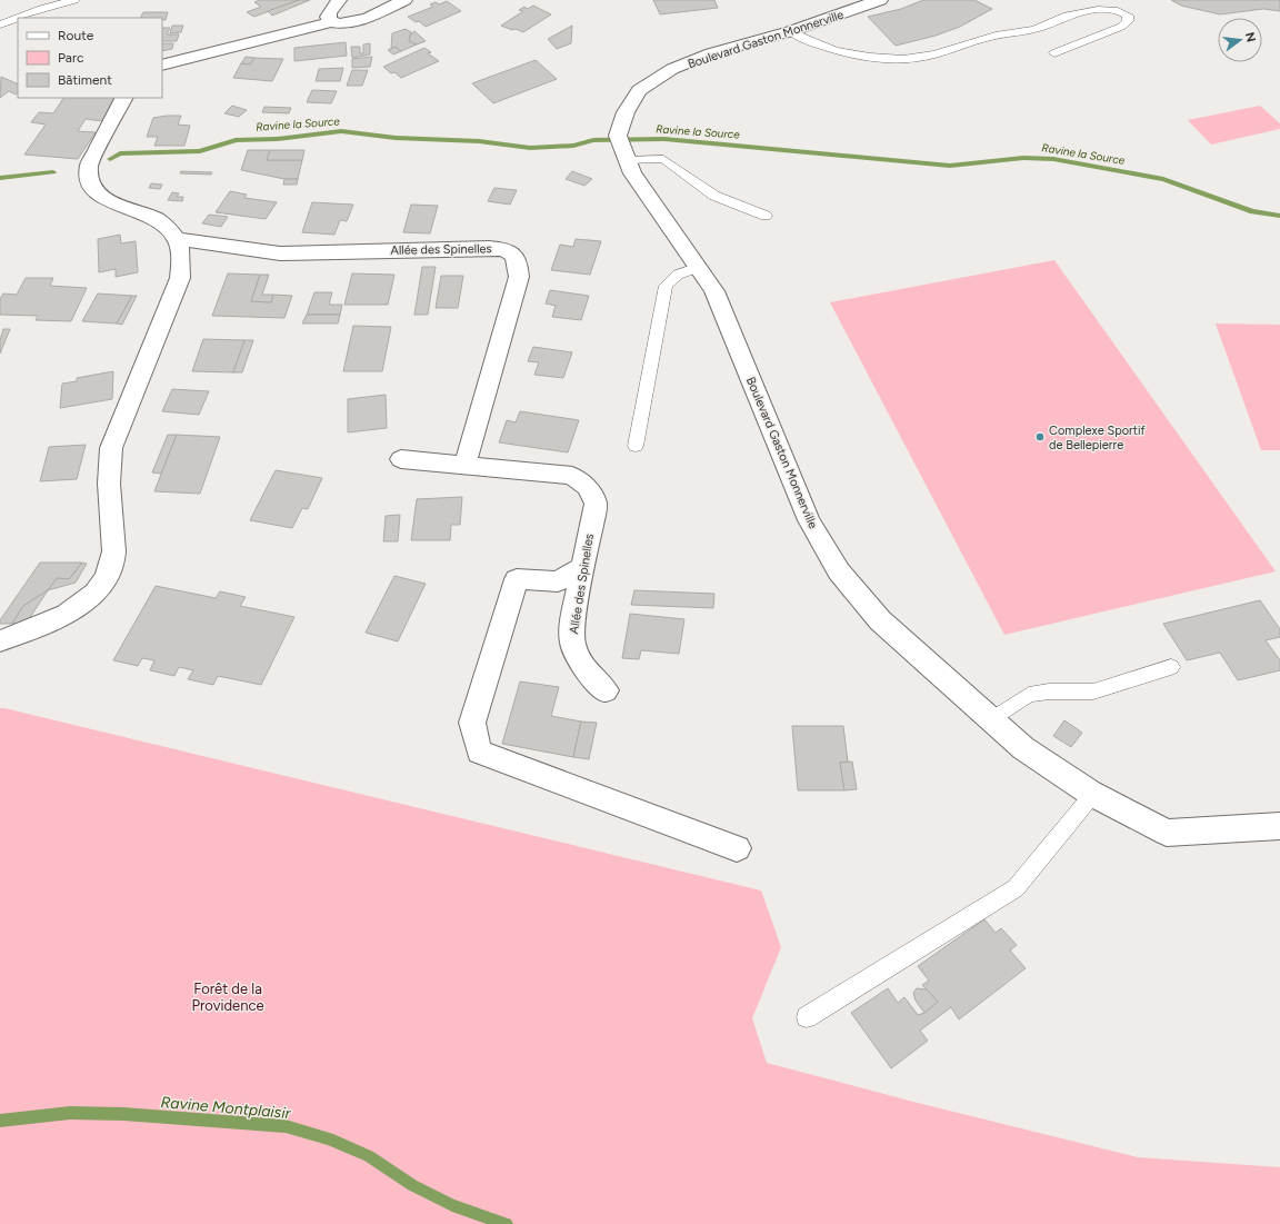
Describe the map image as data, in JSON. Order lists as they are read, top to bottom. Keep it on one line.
{"streets":{"street":["Boulevard Gaston Monnerville","Allée des Spinelles"]},"water":["Ravine la Source","Ravine Montplaisir"],"parks":["Forêt de la Providence"],"places":["Complexe Sportif de Bellepierre"],"legend":["Route","Parc","Bâtiment"],"north":"right"}
